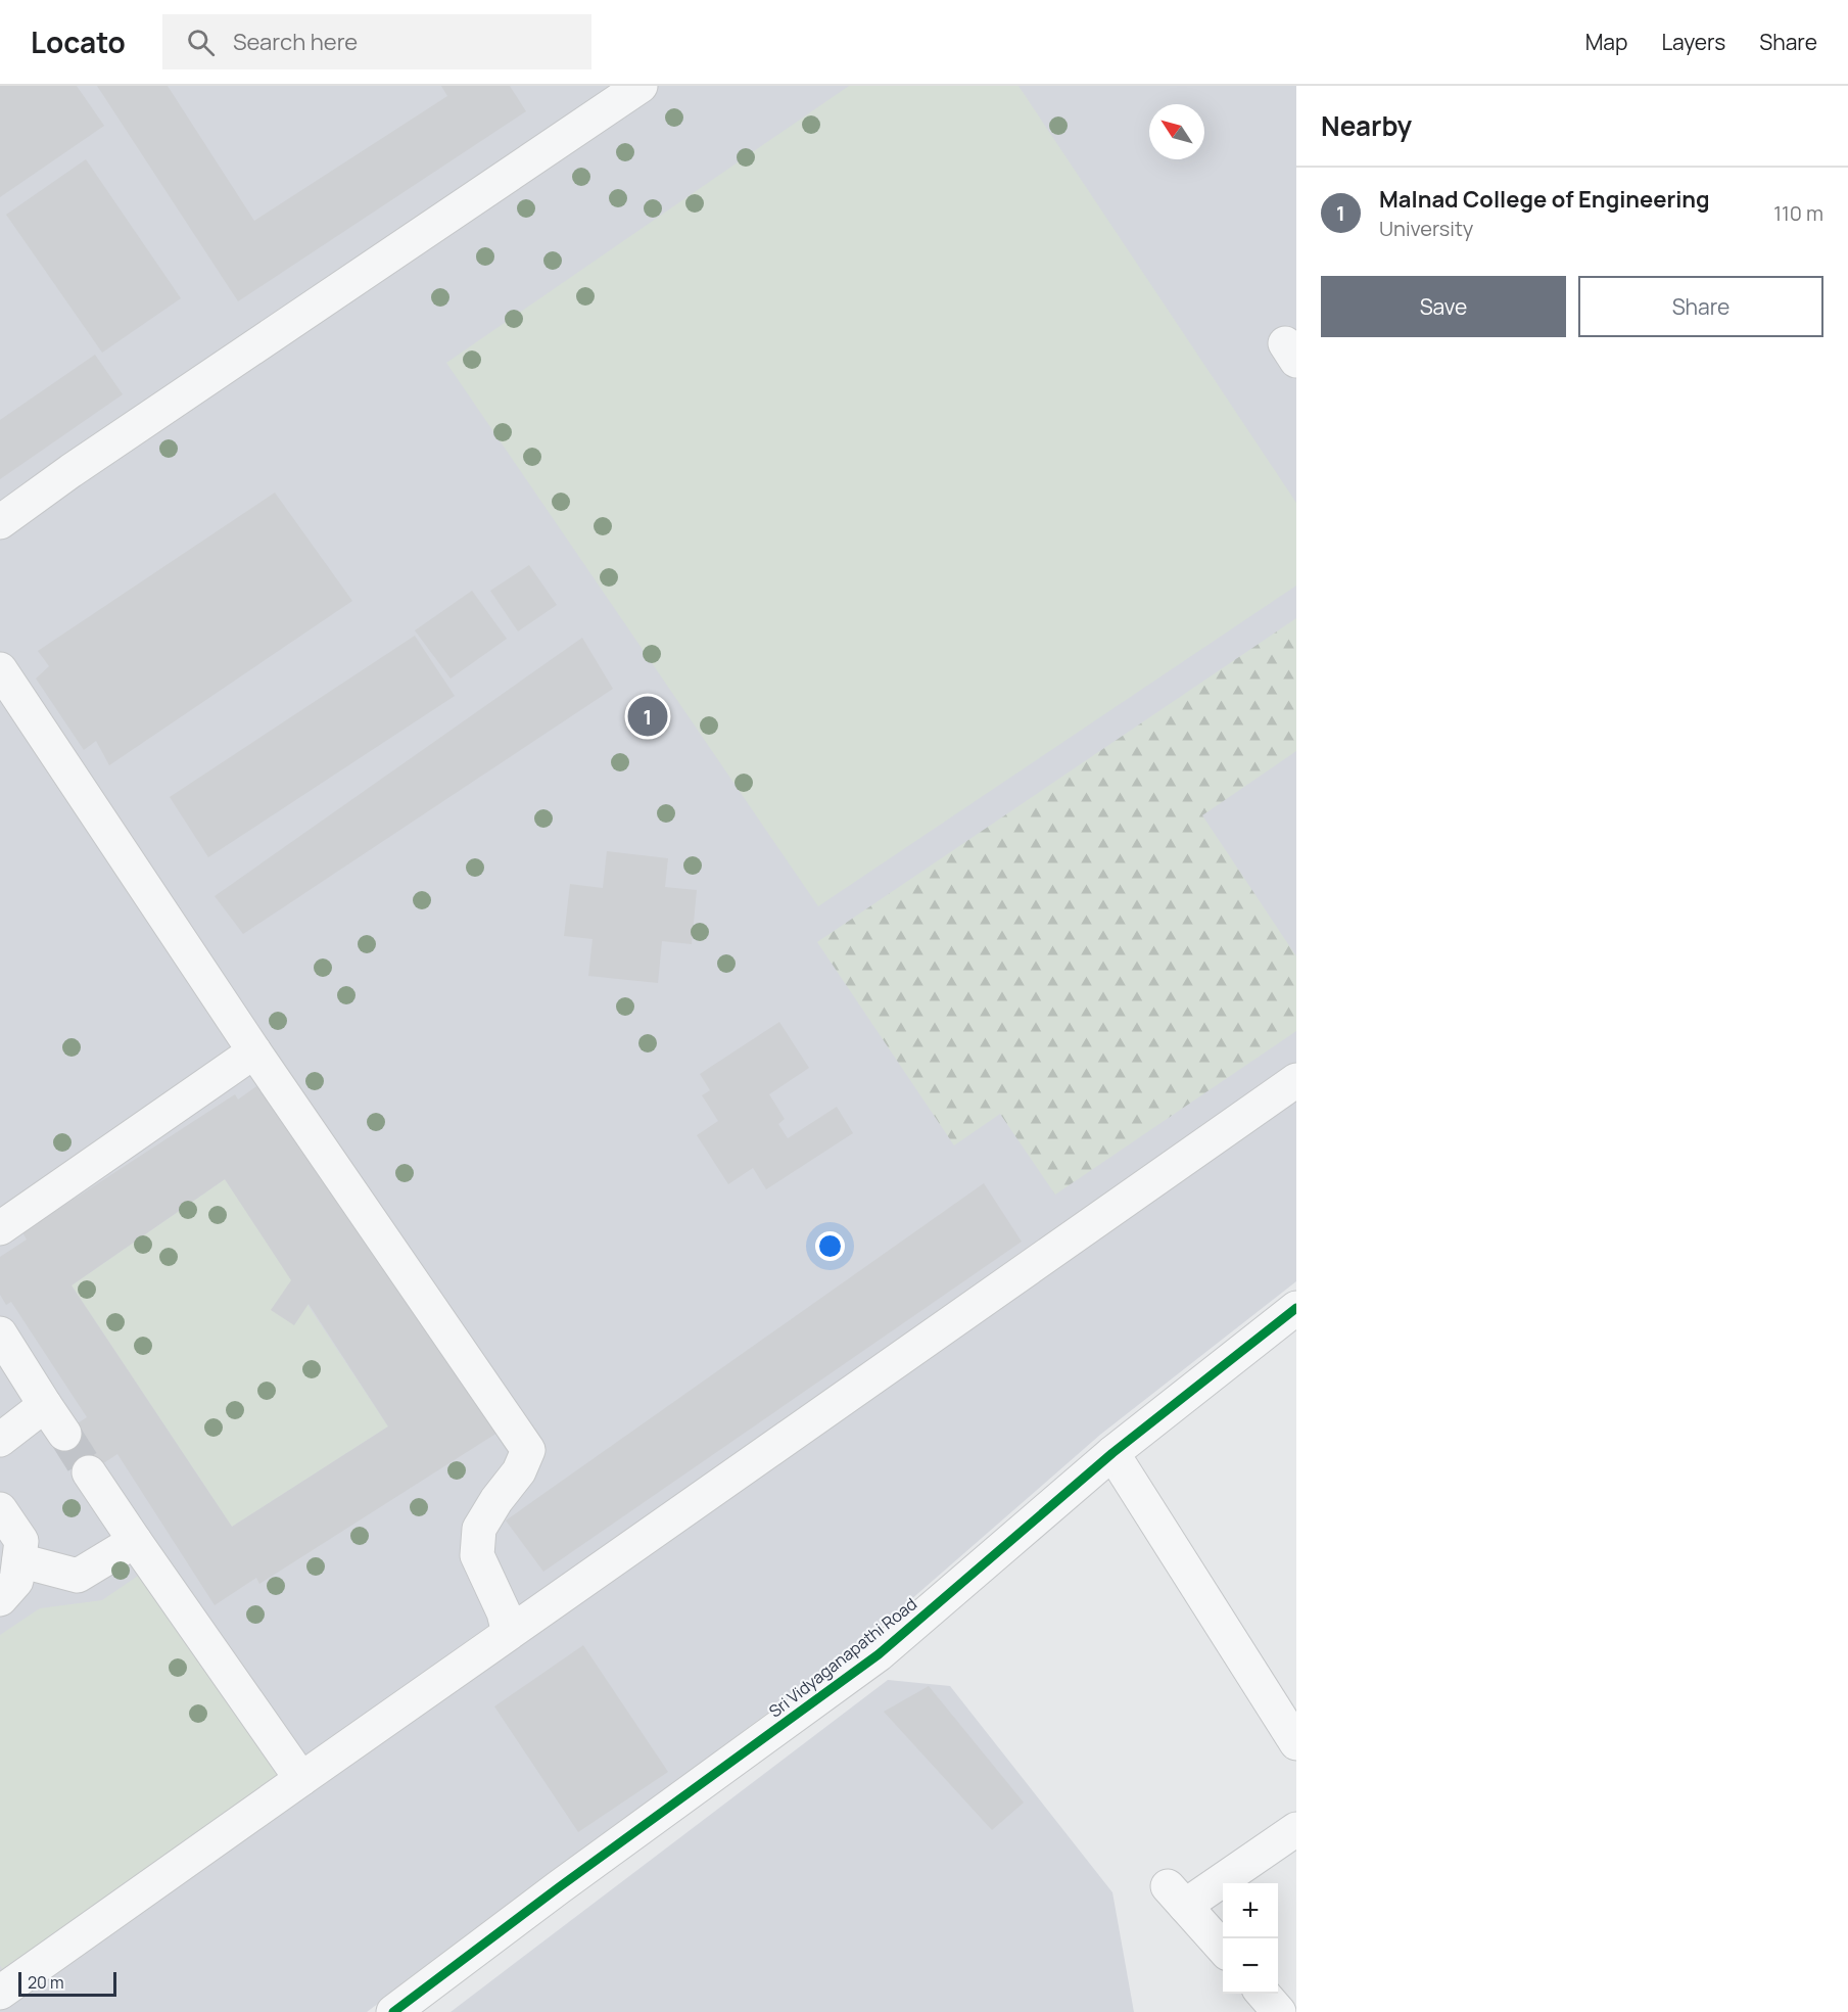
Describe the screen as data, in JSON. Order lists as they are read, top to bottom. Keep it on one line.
{"streets":{"street":["Sri Vidyaganapathi Road"]},"scale_bar":"20 m","north":"top left","page":{"header":"Locato","search":"Search here","nav":["Map","Layers","Share"],"heading":"Nearby","list":[{"mark":"1","name":"Malnad College of Engineering","note":"University","value":"110 m"}],"buttons":["Save","Share"],"pins":"1","map_buttons":["+","−"],"scale":"20 m"}}
